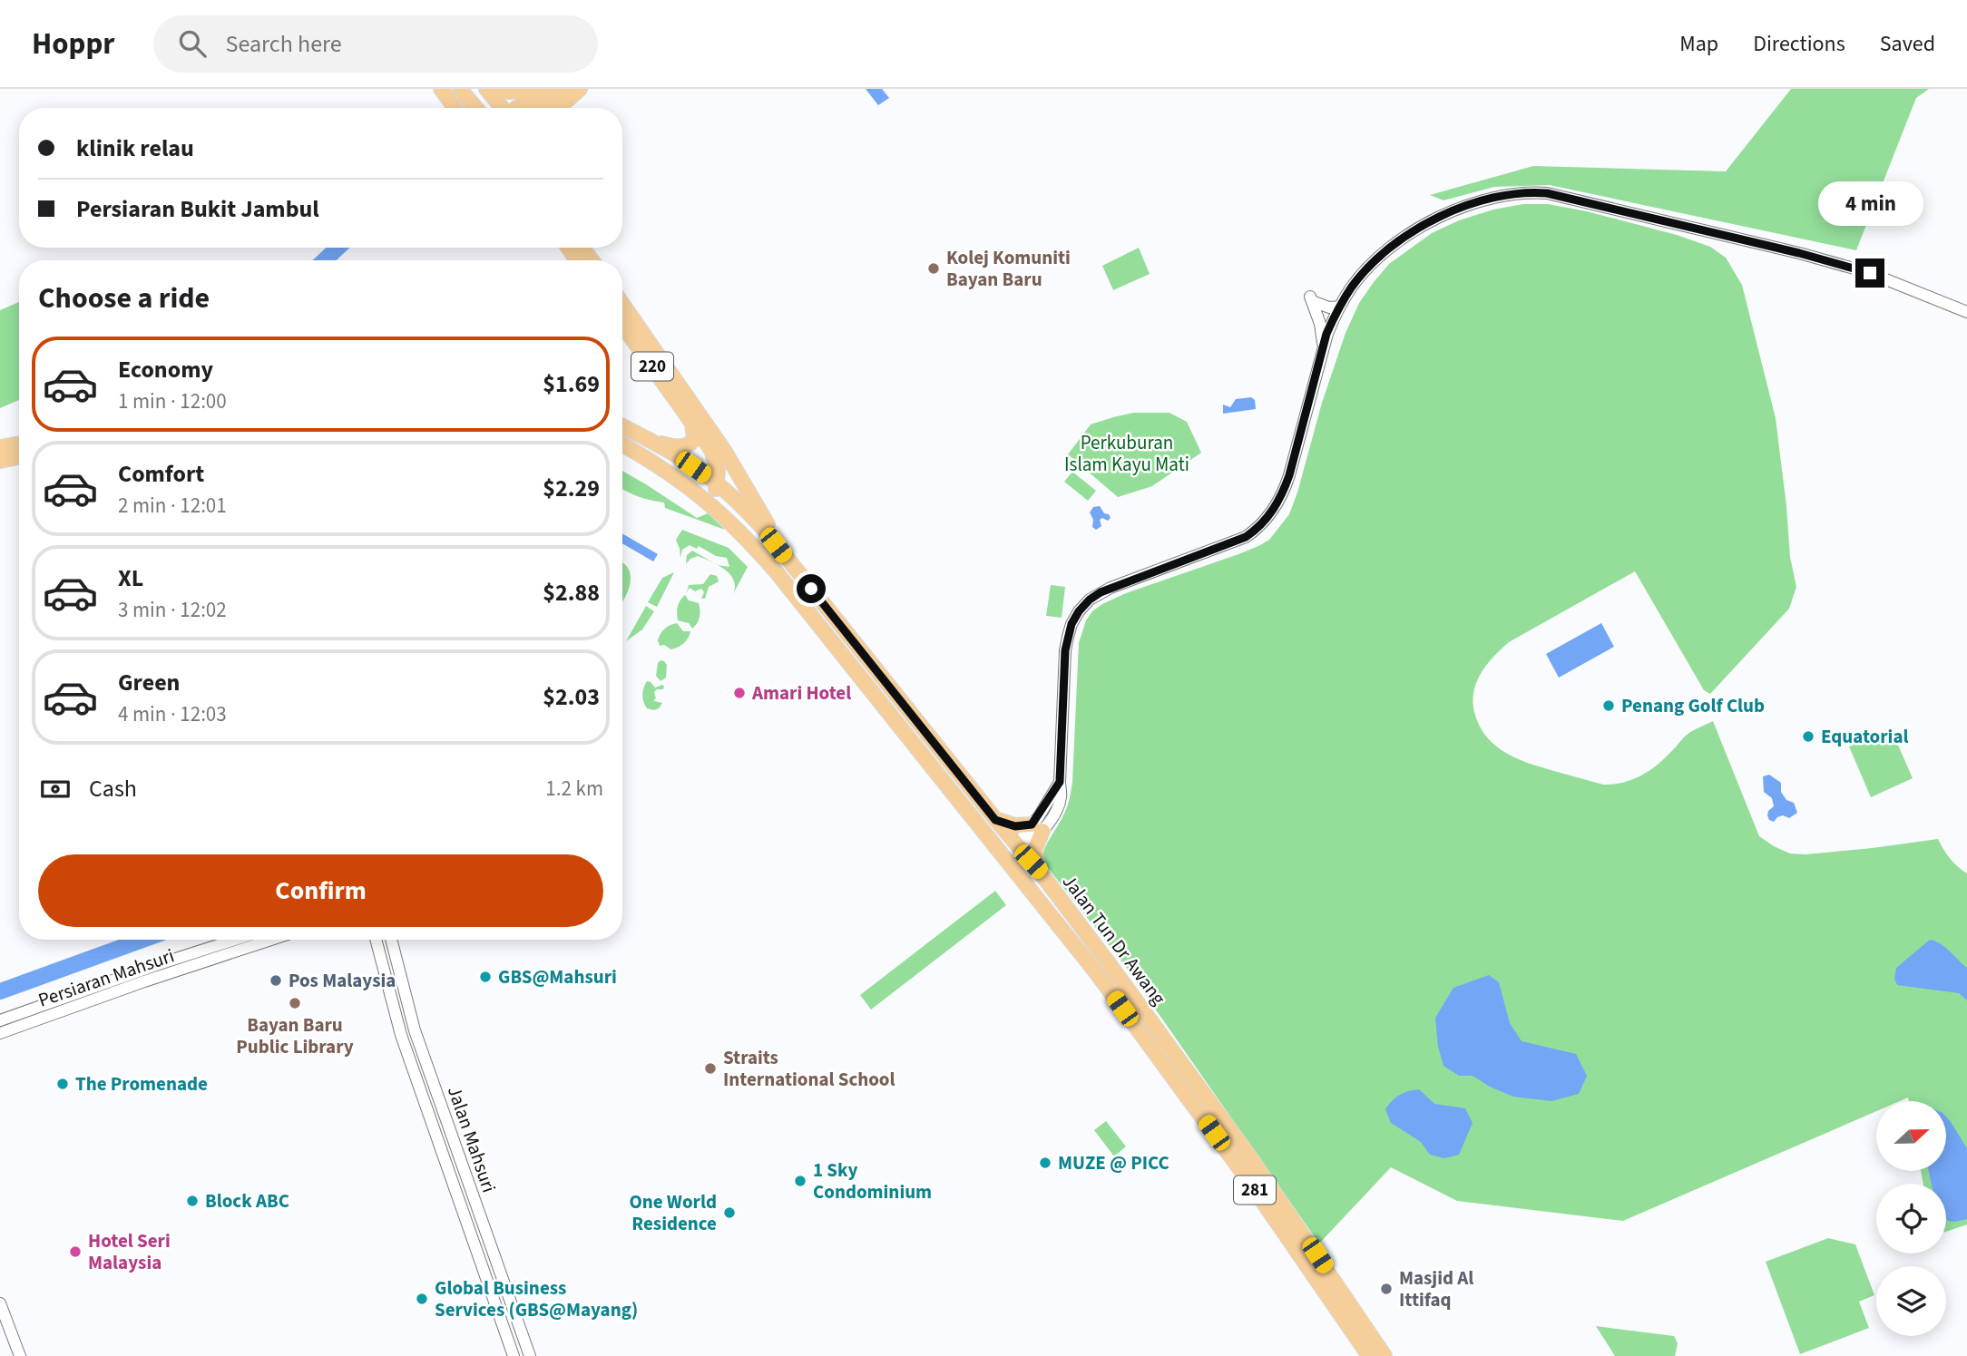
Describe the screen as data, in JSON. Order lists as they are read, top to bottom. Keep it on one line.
{"streets":{"main road":["220","Jalan Tun Dr Awang","281"],"street":["Persiaran Mahsuri","Jalan Mahsuri"]},"crossings":[["220","Jalan Tun Dr Awang"]],"parks":["Perkuburan Islam Kayu Mati"],"places":["Kolej Komuniti Bayan Baru","Amari Hotel","Penang Golf Club","Equatorial","GBS@Mahsuri","Pos Malaysia","Bayan Baru Public Library","Straits International School","The Promenade","MUZE @ PICC","1 Sky Condominium","Block ABC","One World Residence","Hotel Seri Malaysia","Masjid Al Ittifaq","Global Business Services (GBS@Mayang)"],"north":"right","page":{"header":"Hoppr","search":"Search here","nav":["Map","Directions","Saved"],"banner":["klinik relau","Persiaran Bukit Jambul"],"bubble":"4 min","heading":"Choose a ride","list":[{"name":"Economy","note":"1 min · 12:00","value":"$1.69"},{"name":"Comfort","note":"2 min · 12:01","value":"$2.29"},{"name":"XL","note":"3 min · 12:02","value":"$2.88"},{"name":"Green","note":"4 min · 12:03","value":"$2.03"}],"pay":["Cash","1.2 km"],"buttons":"Confirm"}}
